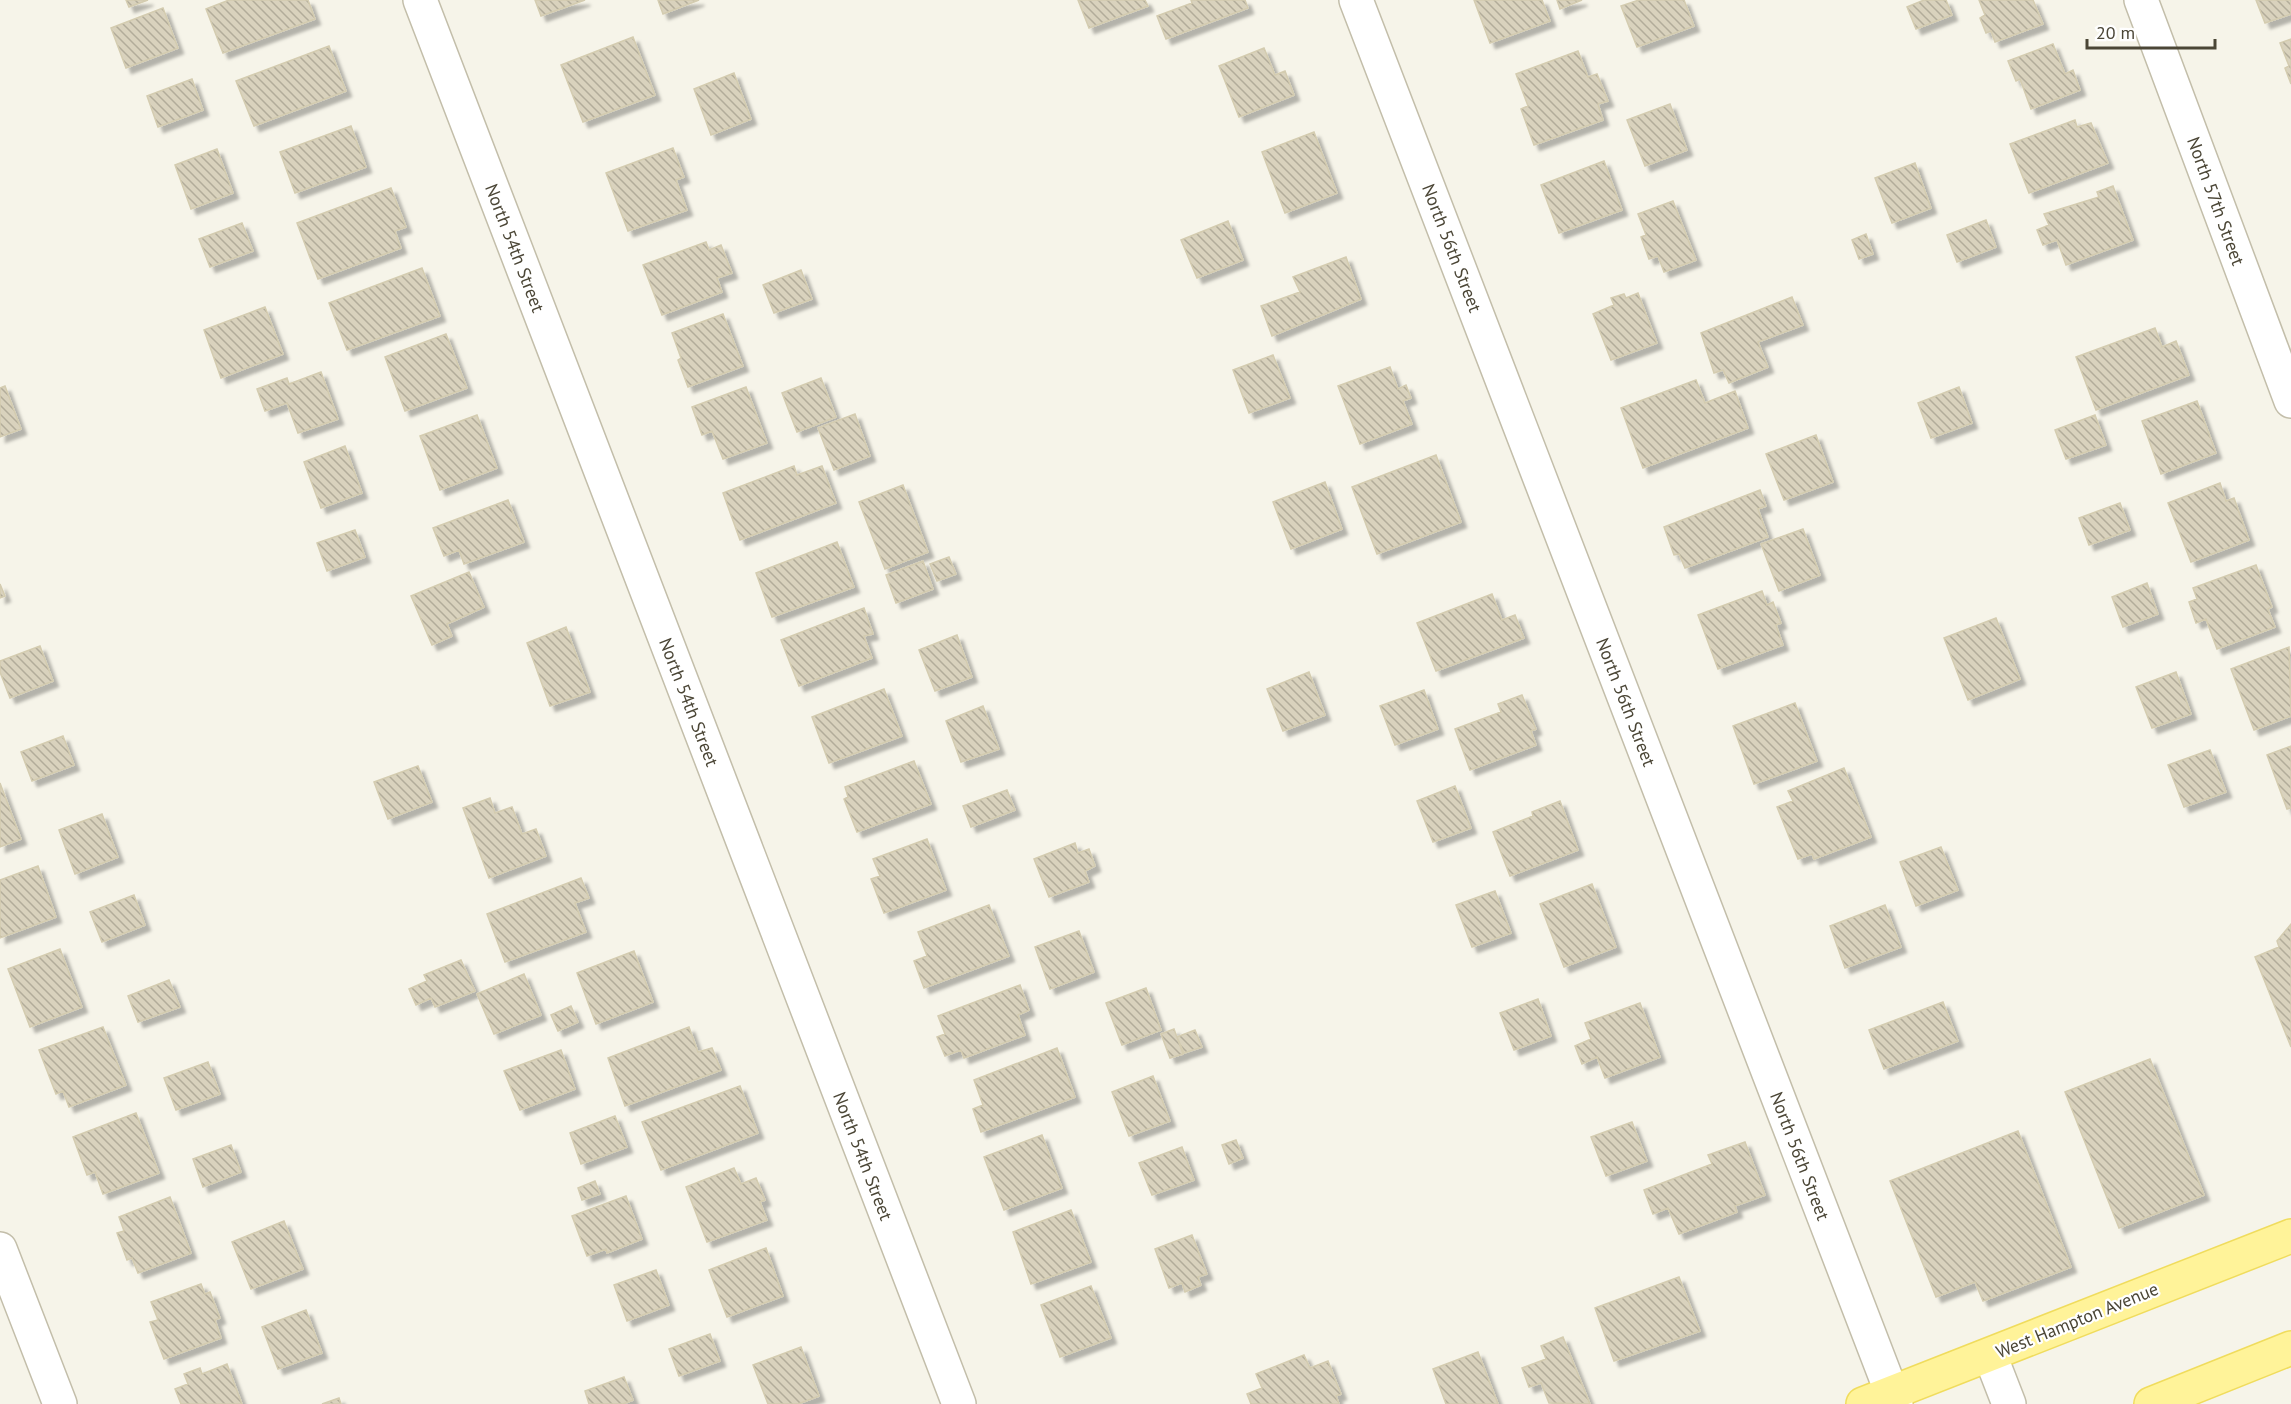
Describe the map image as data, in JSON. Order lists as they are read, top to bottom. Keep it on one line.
{"streets":{"main road":["West Hampton Avenue"],"street":["North 57th Street","North 54th Street","North 56th Street"]},"crossings":[["North 56th Street","West Hampton Avenue"]],"scale_bar":"20 m"}
